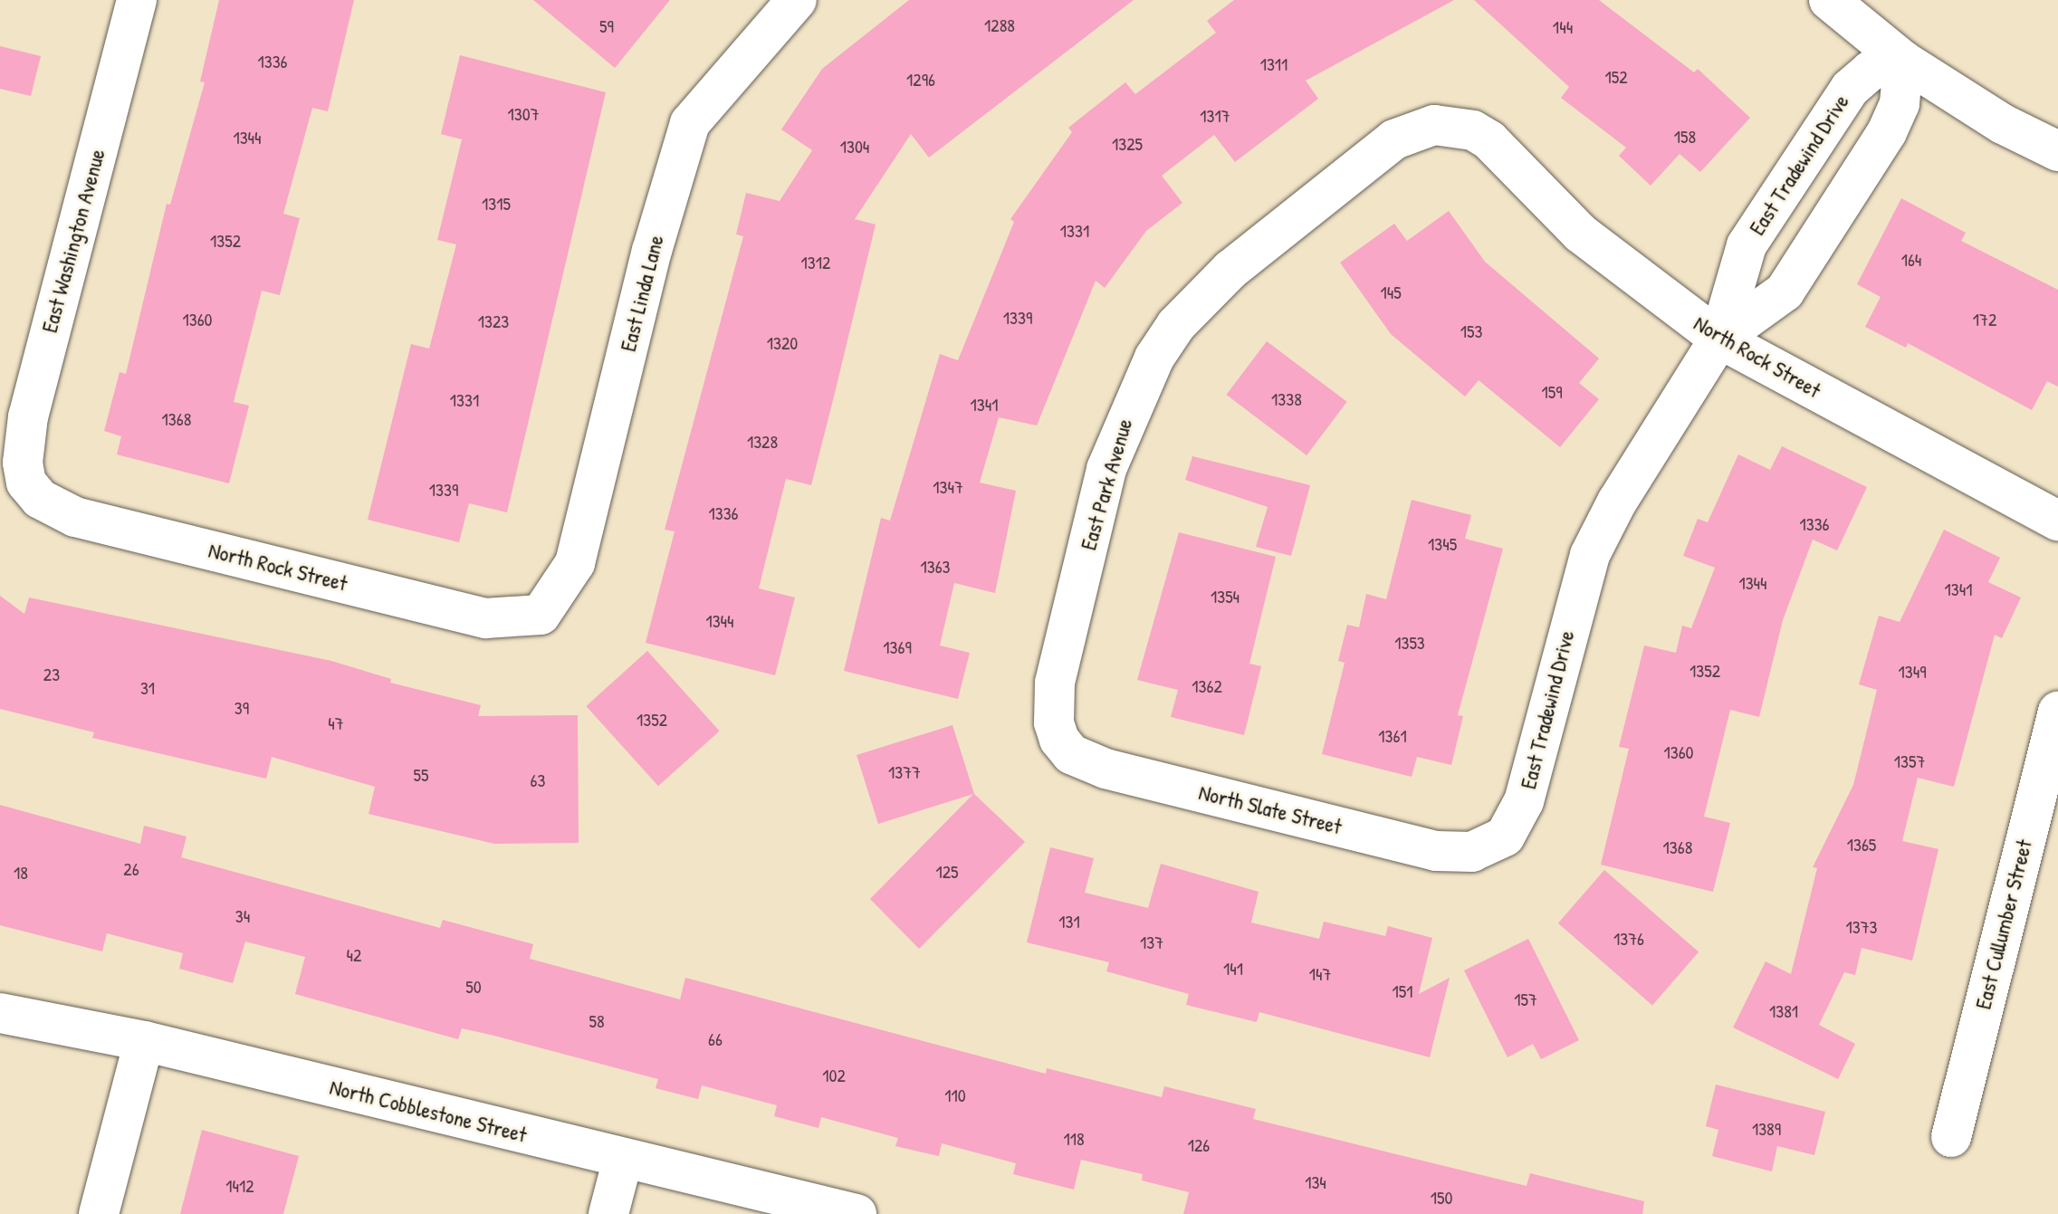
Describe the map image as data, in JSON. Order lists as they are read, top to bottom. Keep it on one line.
{"streets":{"street":["East Tradewind Drive","East Washington Avenue","East Linda Lane","North Rock Street","East Park Avenue","North Slate Street","East Cullumber Street","North Cobblestone Street"]},"crossings":[["East Tradewind Drive","North Rock Street"],["East Tradewind Drive","North Slate Street"],["East Washington Avenue","North Rock Street"],["East Linda Lane","North Rock Street"],["North Rock Street","East Park Avenue"],["East Park Avenue","North Slate Street"]],"house_numbers":["1288","59","144","1336","1311","152","1296","1307","1317","158","1344","1325","1304","1315","1331","1352","164","1312","145","1339","1360","172","1323","153","1320","159","1338","1331","1341","1368","1328","1347","1339","1336","1336","1345","1363","1344","1341","1354","1344","1353","1369","1352","1349","23","1362","31","39","1352","47","1361","1360","1357","1377","55","63","1365","1368","26","125","18","34","131","1373","1376","137","42","141","147","50","151","157","1381","58","66","102","110","1389","118","126","134","1412","150"]}
